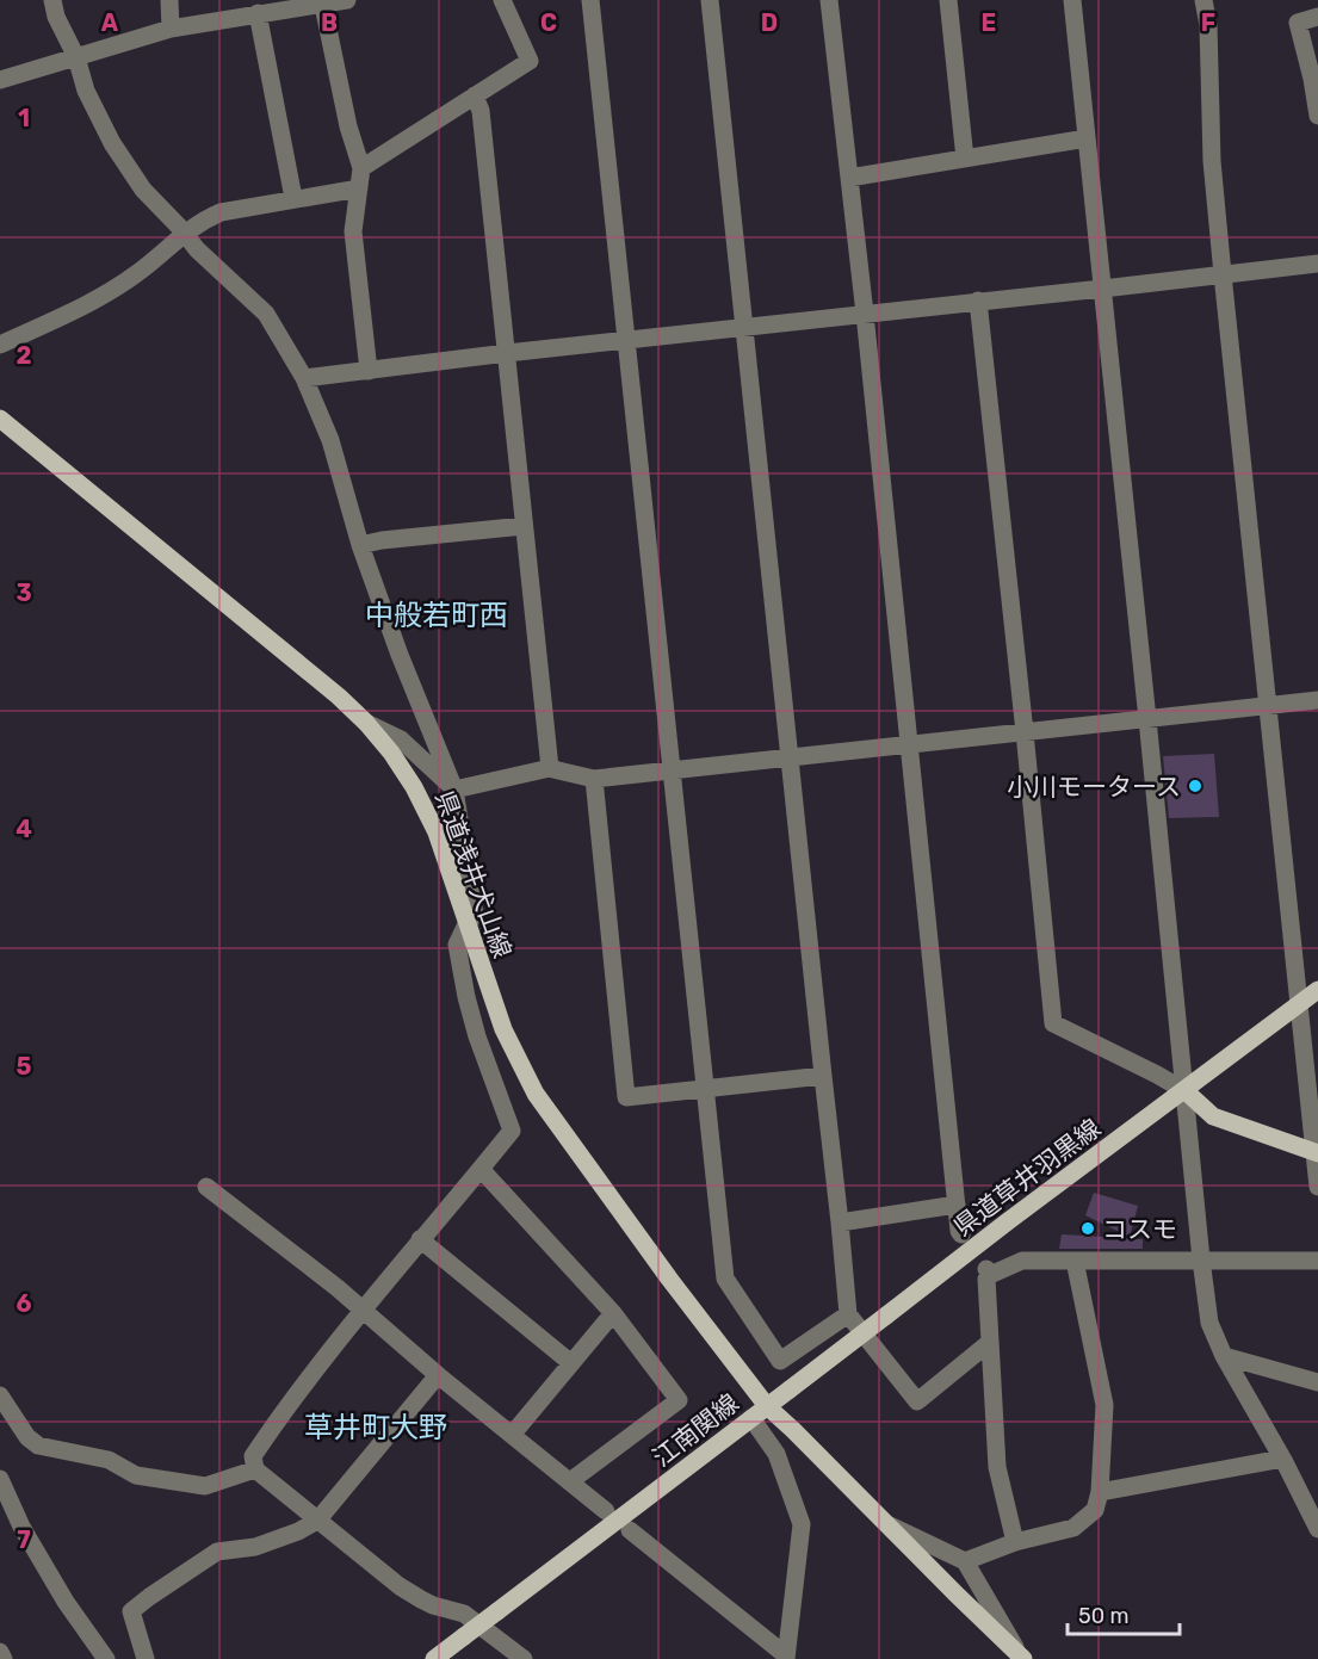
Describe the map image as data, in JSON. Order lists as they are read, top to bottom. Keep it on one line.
{"streets":{"main road":["県道浅井犬山線","県道草井羽黒線","江南関線"]},"crossings":[["県道浅井犬山線","県道草井羽黒線"],["県道浅井犬山線","江南関線"],["県道草井羽黒線","江南関線"]],"districts":["中般若町西","草井町大野"],"places":["小川モータース","コスモ"],"scale_bar":"50 m","grid":{"columns":["A","B","C","D","E","F"],"rows":["1","2","3","4","5","6","7"]}}
